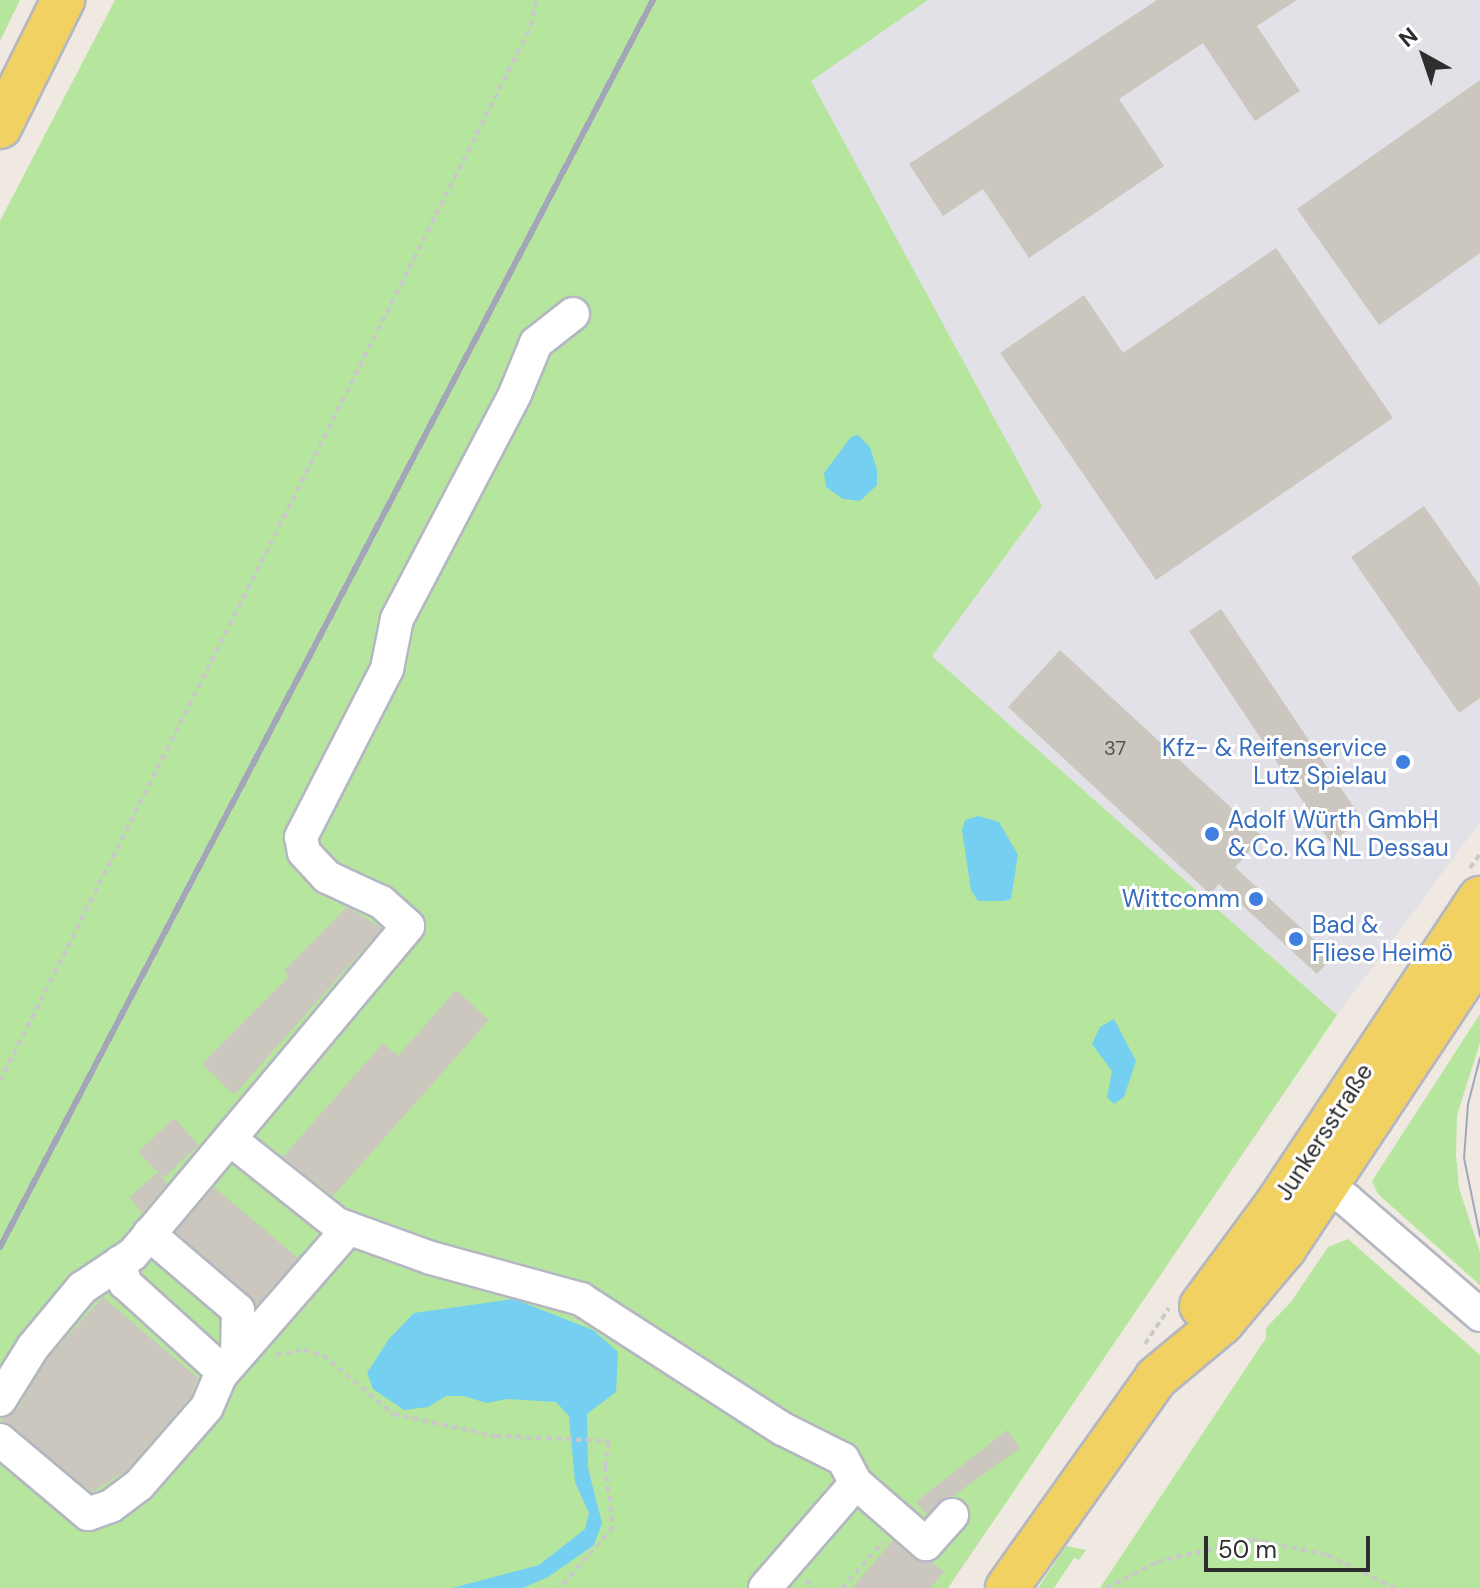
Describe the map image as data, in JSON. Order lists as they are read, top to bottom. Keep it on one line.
{"streets":{"main road":["Junkersstraße"]},"places":["Kfz- & Reifenservice Lutz Spielau","Adolf Würth GmbH & Co. KG NL Dessau","Wittcomm","Bad & Fliese Heimö"],"house_numbers":["37"],"scale_bar":"50 m","north":"top left"}
